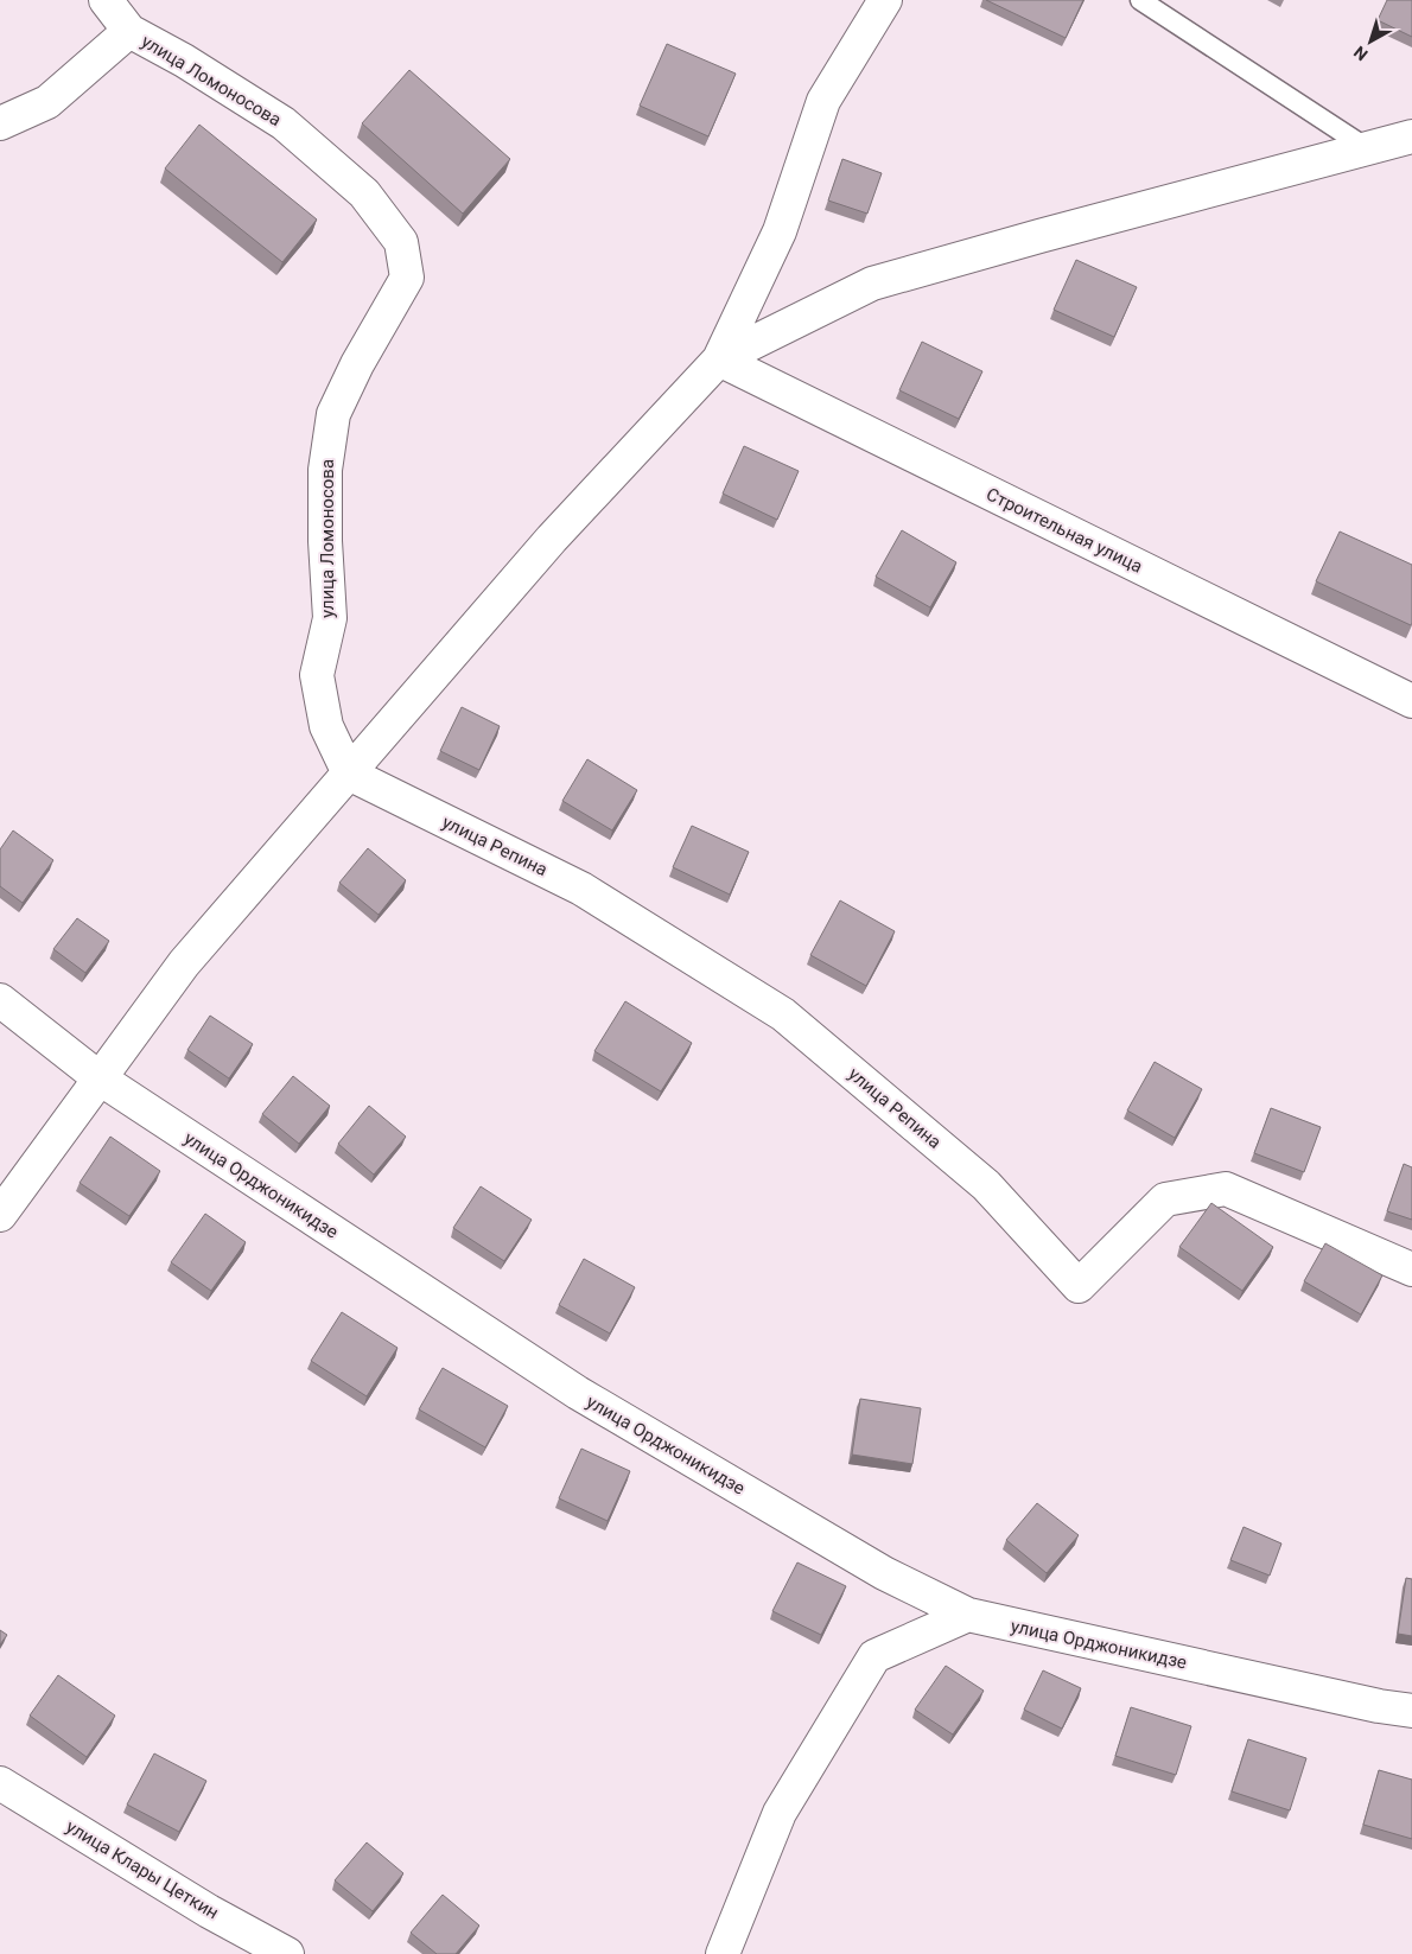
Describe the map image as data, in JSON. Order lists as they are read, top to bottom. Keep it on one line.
{"streets":{"street":["улица Ломоносова","Строительная улица","улица Репина","улица Орджоникидзе","улица Клары Цеткин"]},"crossings":[["улица Ломоносова","улица Репина"]],"north":"bottom left"}
